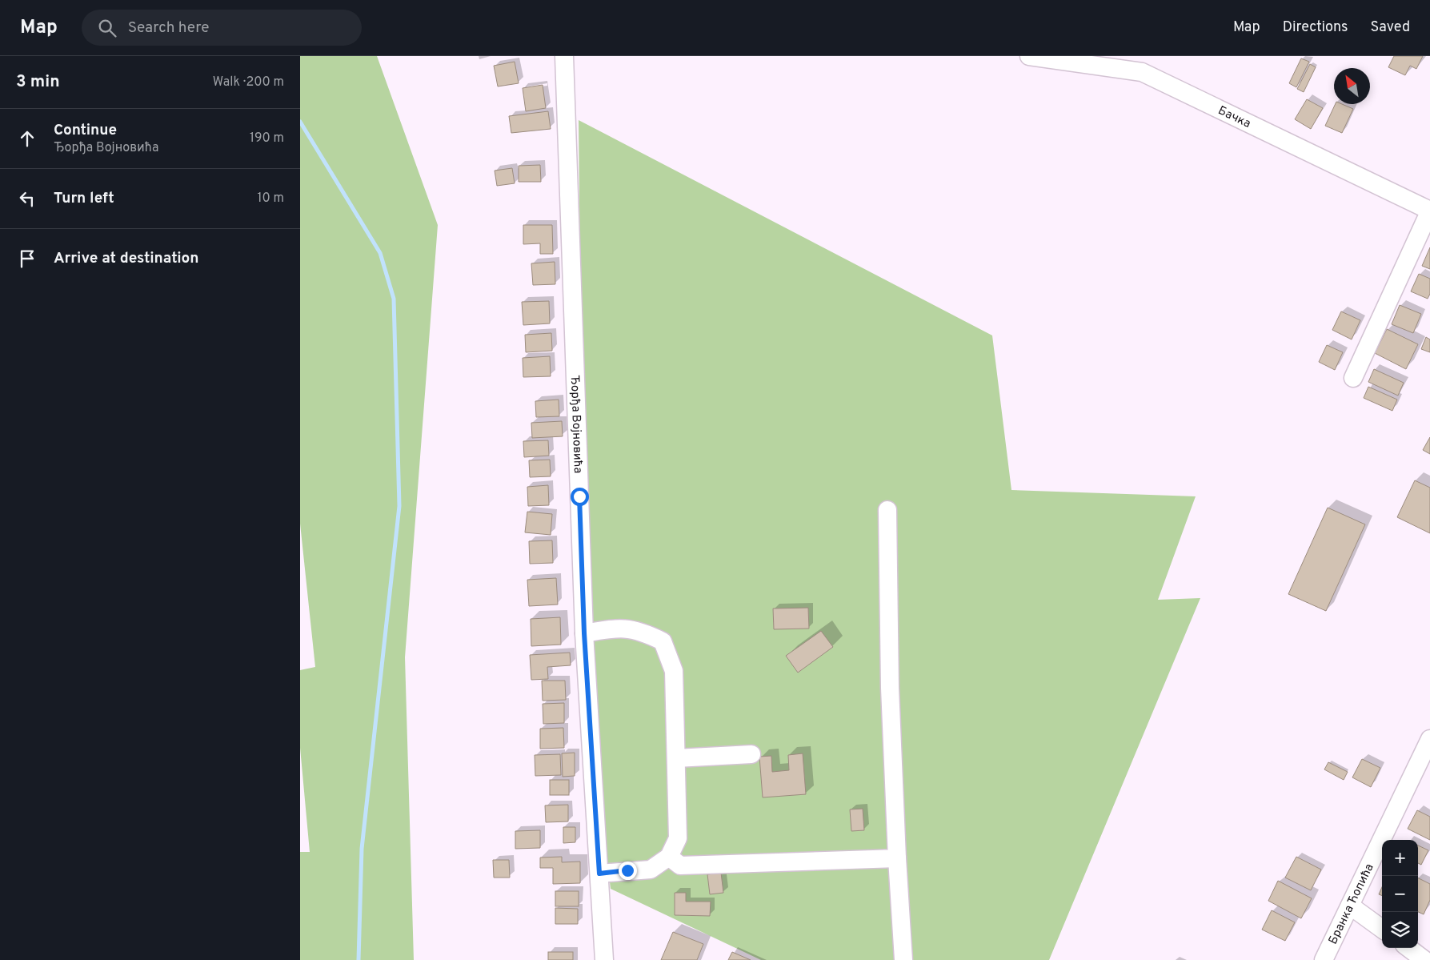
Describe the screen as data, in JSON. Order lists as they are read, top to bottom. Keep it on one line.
{"streets":{"street":["Бачка","Ђорђа Војновића","Бранка Ћопића"]},"north":"top left","page":{"header":"Map","search":"Search here","nav":["Map","Directions","Saved"],"heading":["3 min","Walk · 200 m"],"list":[["Continue","Ђорђа Војновића","190 m"],["Turn left","10 m"],"Arrive at destination"],"map_buttons":["+","−"]}}
